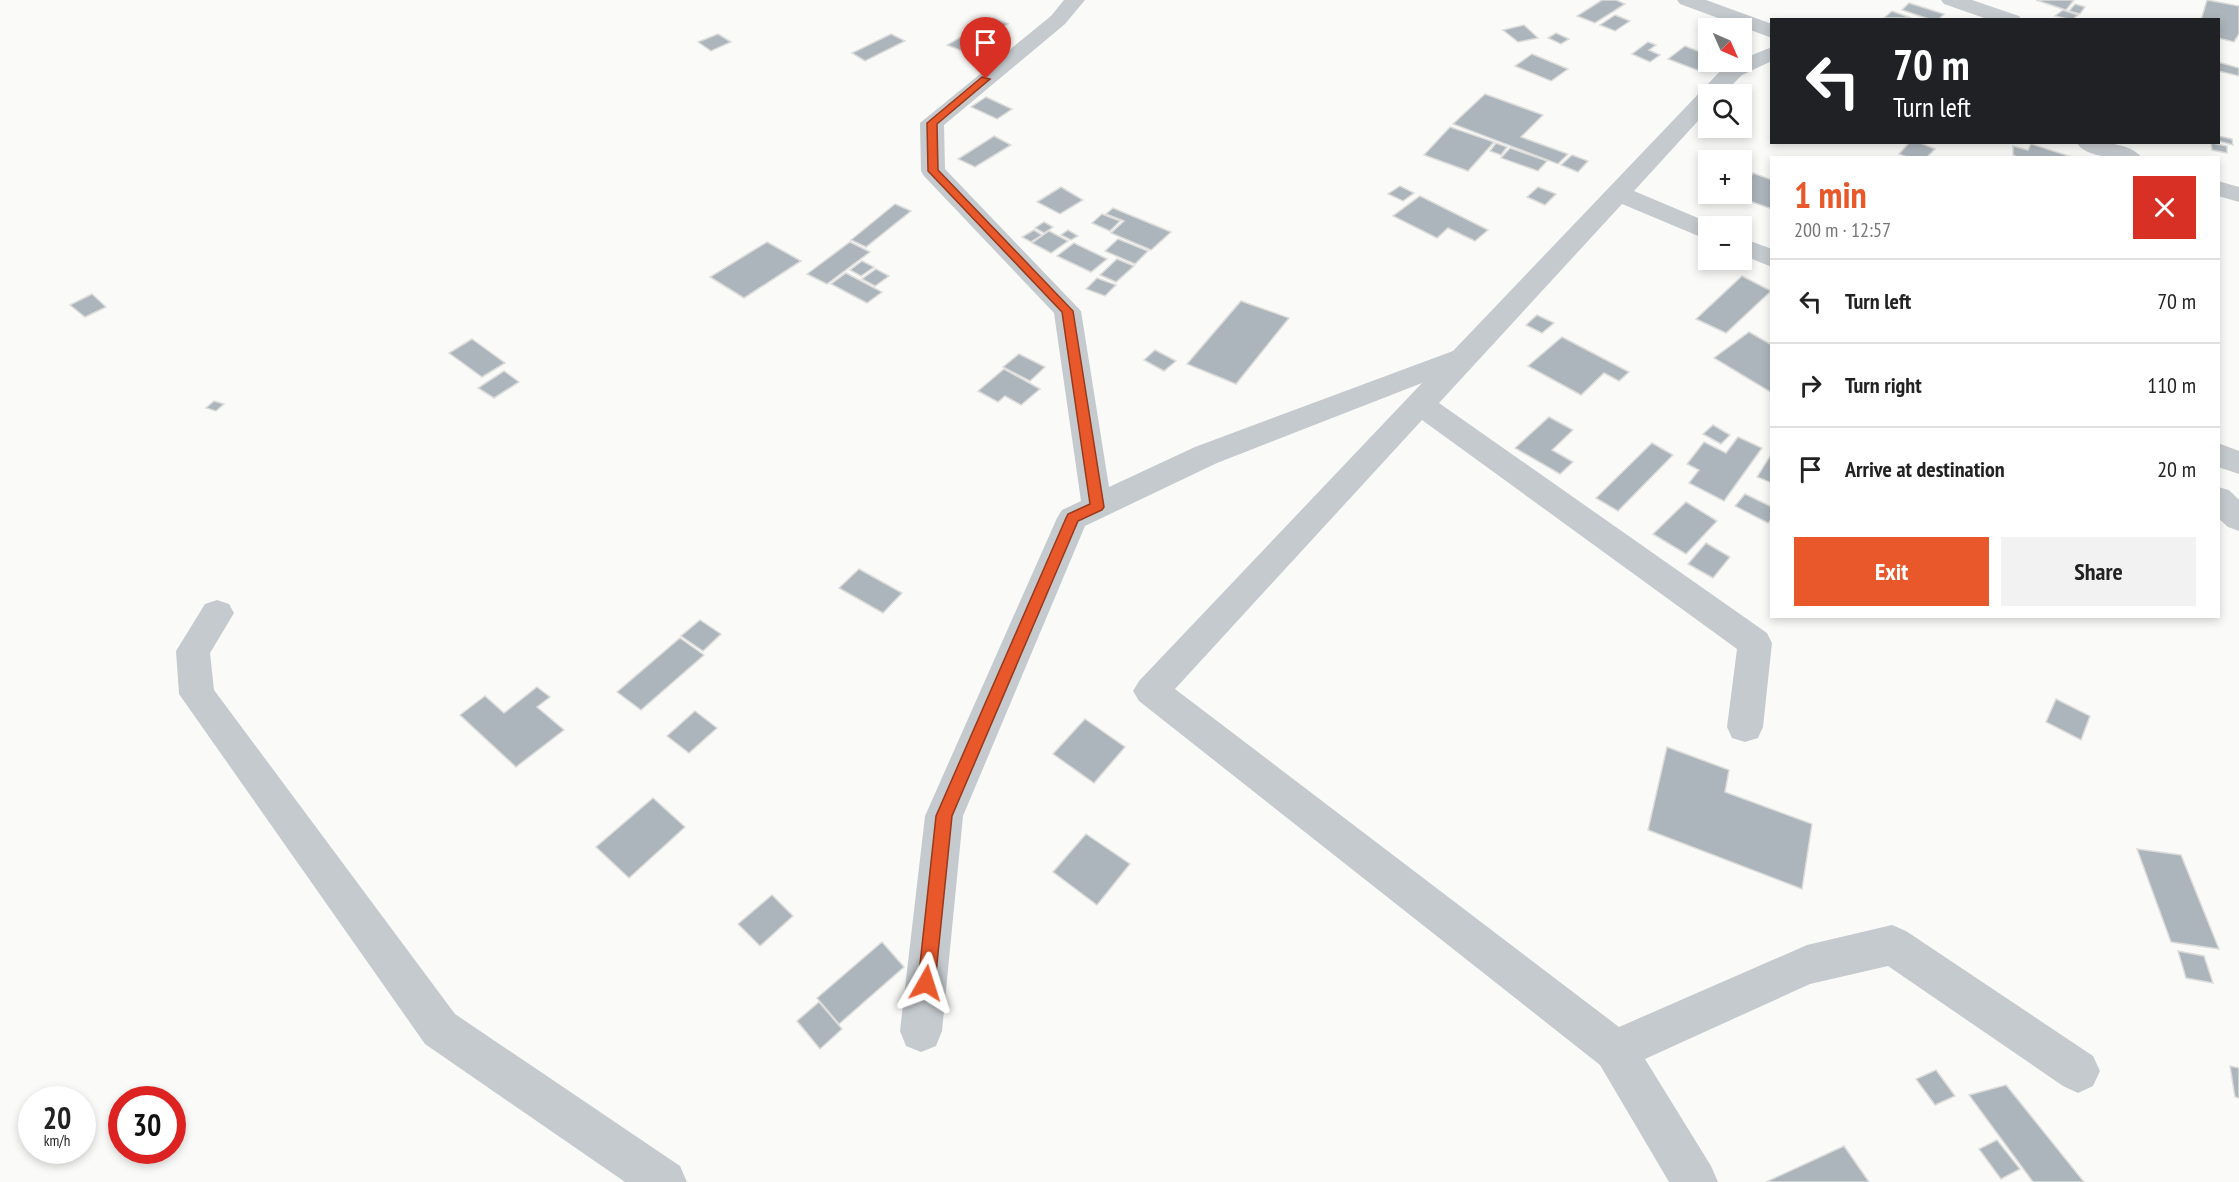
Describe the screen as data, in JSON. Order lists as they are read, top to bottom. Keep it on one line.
{"north":"bottom right","page":{"map_buttons":["+","−"],"turn":["70 m","Turn left"],"heading":["1 min","200 m · 12:57"],"list":[{"name":"Turn left","value":"70 m"},{"name":"Turn right","value":"110 m"},{"name":"Arrive at destination","value":"20 m"}],"buttons":["Exit","Share"],"speed":"20 km/h","limit":"30"}}
